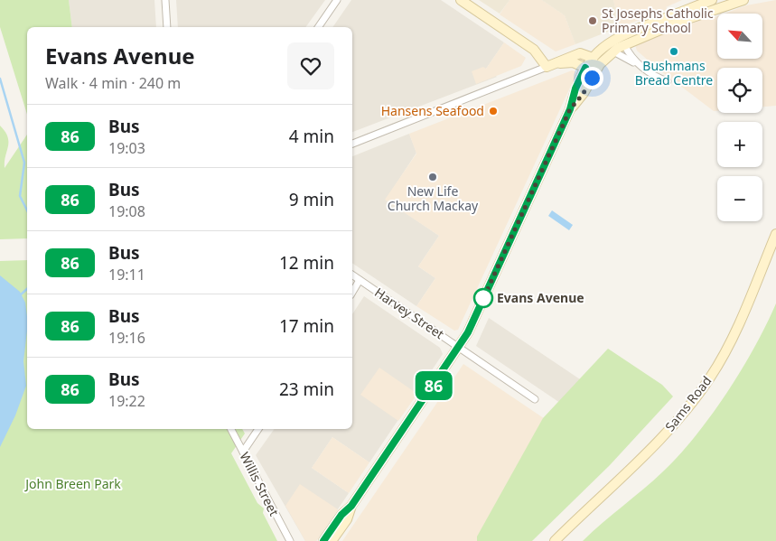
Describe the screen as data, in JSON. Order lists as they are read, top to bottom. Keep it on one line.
{"streets":{"main road":["Sams Road"],"street":["Harvey Street","Willis Street"]},"parks":["John Breen Park"],"places":["St Josephs Catholic Primary School","Bushmans Bread Centre","Hansens Seafood","New Life Church Mackay","Evans Avenue"],"lines":["bus line 86"],"north":"top left","page":{"on_map":"86","map_buttons":["+","−"],"heading":["Evans Avenue","Walk · 4 min · 240 m"],"list":[{"mark":"86","name":"Bus","note":"19:03","value":"4 min"},{"mark":"86","name":"Bus","note":"19:08","value":"9 min"},{"mark":"86","name":"Bus","note":"19:11","value":"12 min"},{"mark":"86","name":"Bus","note":"19:16","value":"17 min"},{"mark":"86","name":"Bus","note":"19:22","value":"23 min"}]}}
